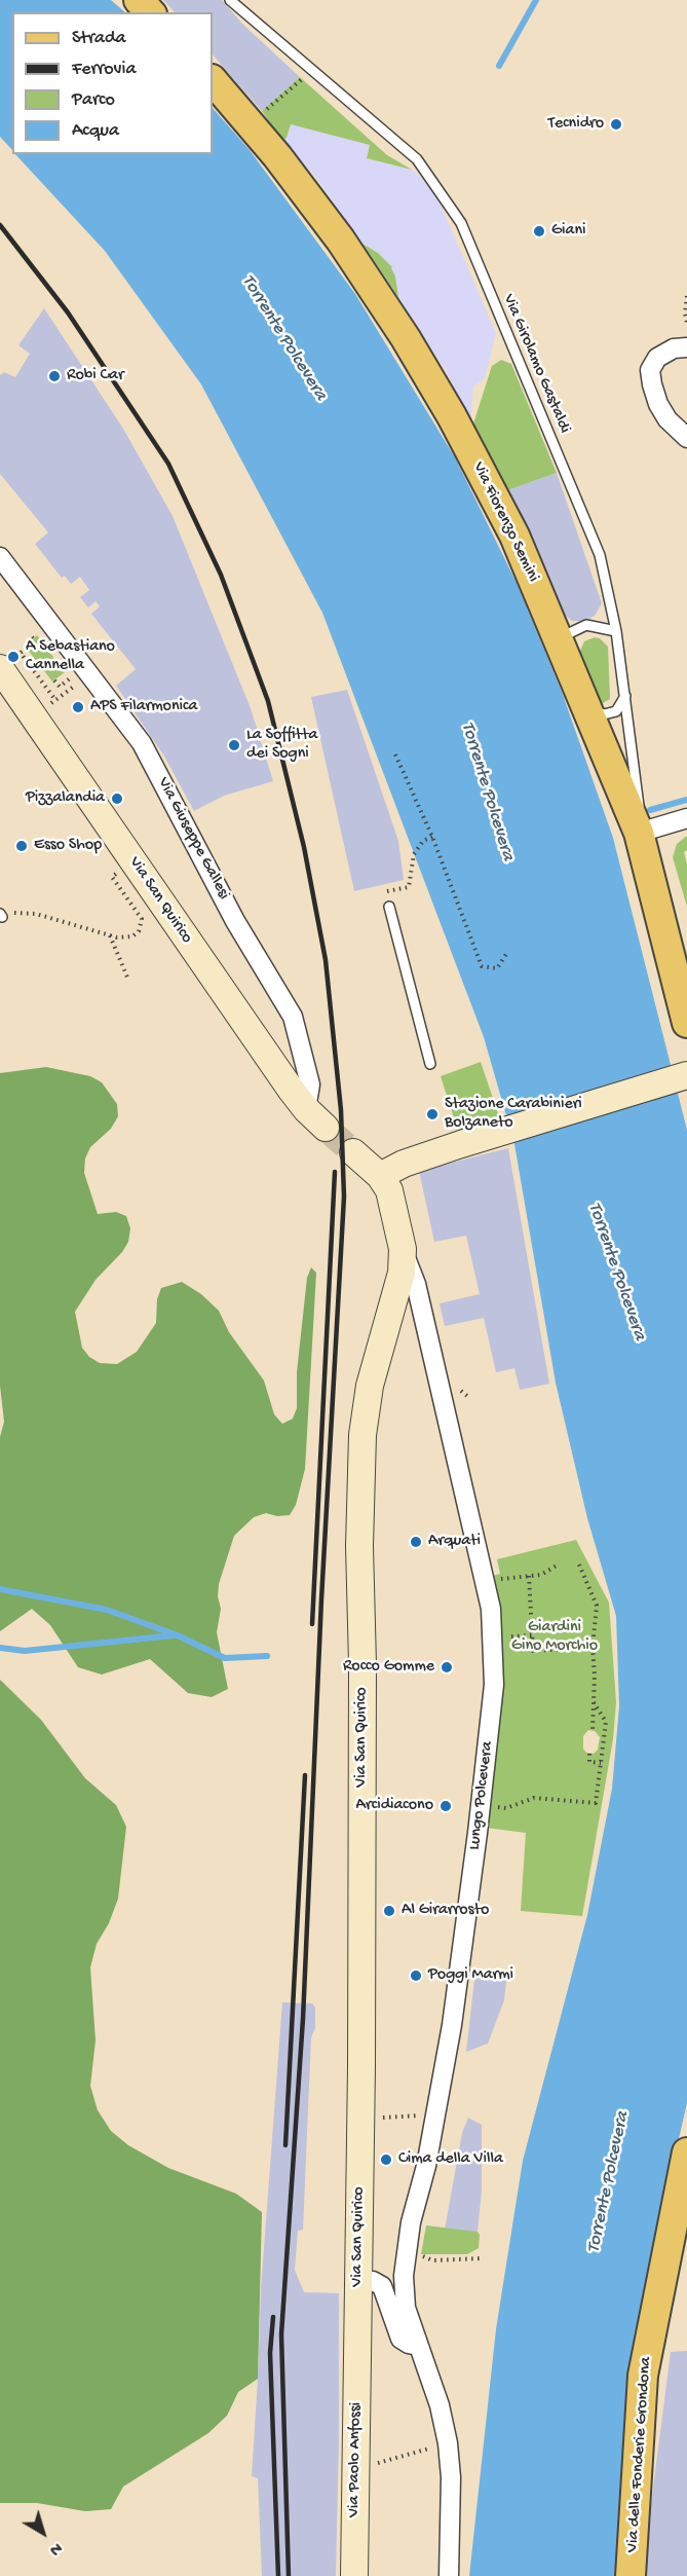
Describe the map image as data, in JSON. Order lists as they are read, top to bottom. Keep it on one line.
{"streets":{"main road":["Via Fiorenzo Semini","Via San Quirico","Via delle Fonderie Grondona","Via Paolo Anfossi"],"street":["Via Giuseppe Gallesi","Lungo Polcevera"],"lane":["Via Girolamo Gastaldi"]},"crossings":[["Via Girolamo Gastaldi","Via Fiorenzo Semini"],["Via Giuseppe Gallesi","Via San Quirico"],["Via San Quirico","Lungo Polcevera"],["Via San Quirico","Via Paolo Anfossi"]],"water":["Torrente Polcevera"],"parks":["Giardini Gino Morchio"],"places":["Tecnidro","Giani","Robi Car","A Sebastiano Cannella","APS Filarmonica","La Soffitta dei Sogni","Pizzalandia","Esso Shop","Stazione Carabinieri Bolzaneto","Arquati","Rocco Gomme","Arcidiacono","Al Girarrosto","Poggi Marmi","Cima della Villa"],"legend":["Strada","Ferrovia","Parco","Acqua"],"north":"bottom right"}
